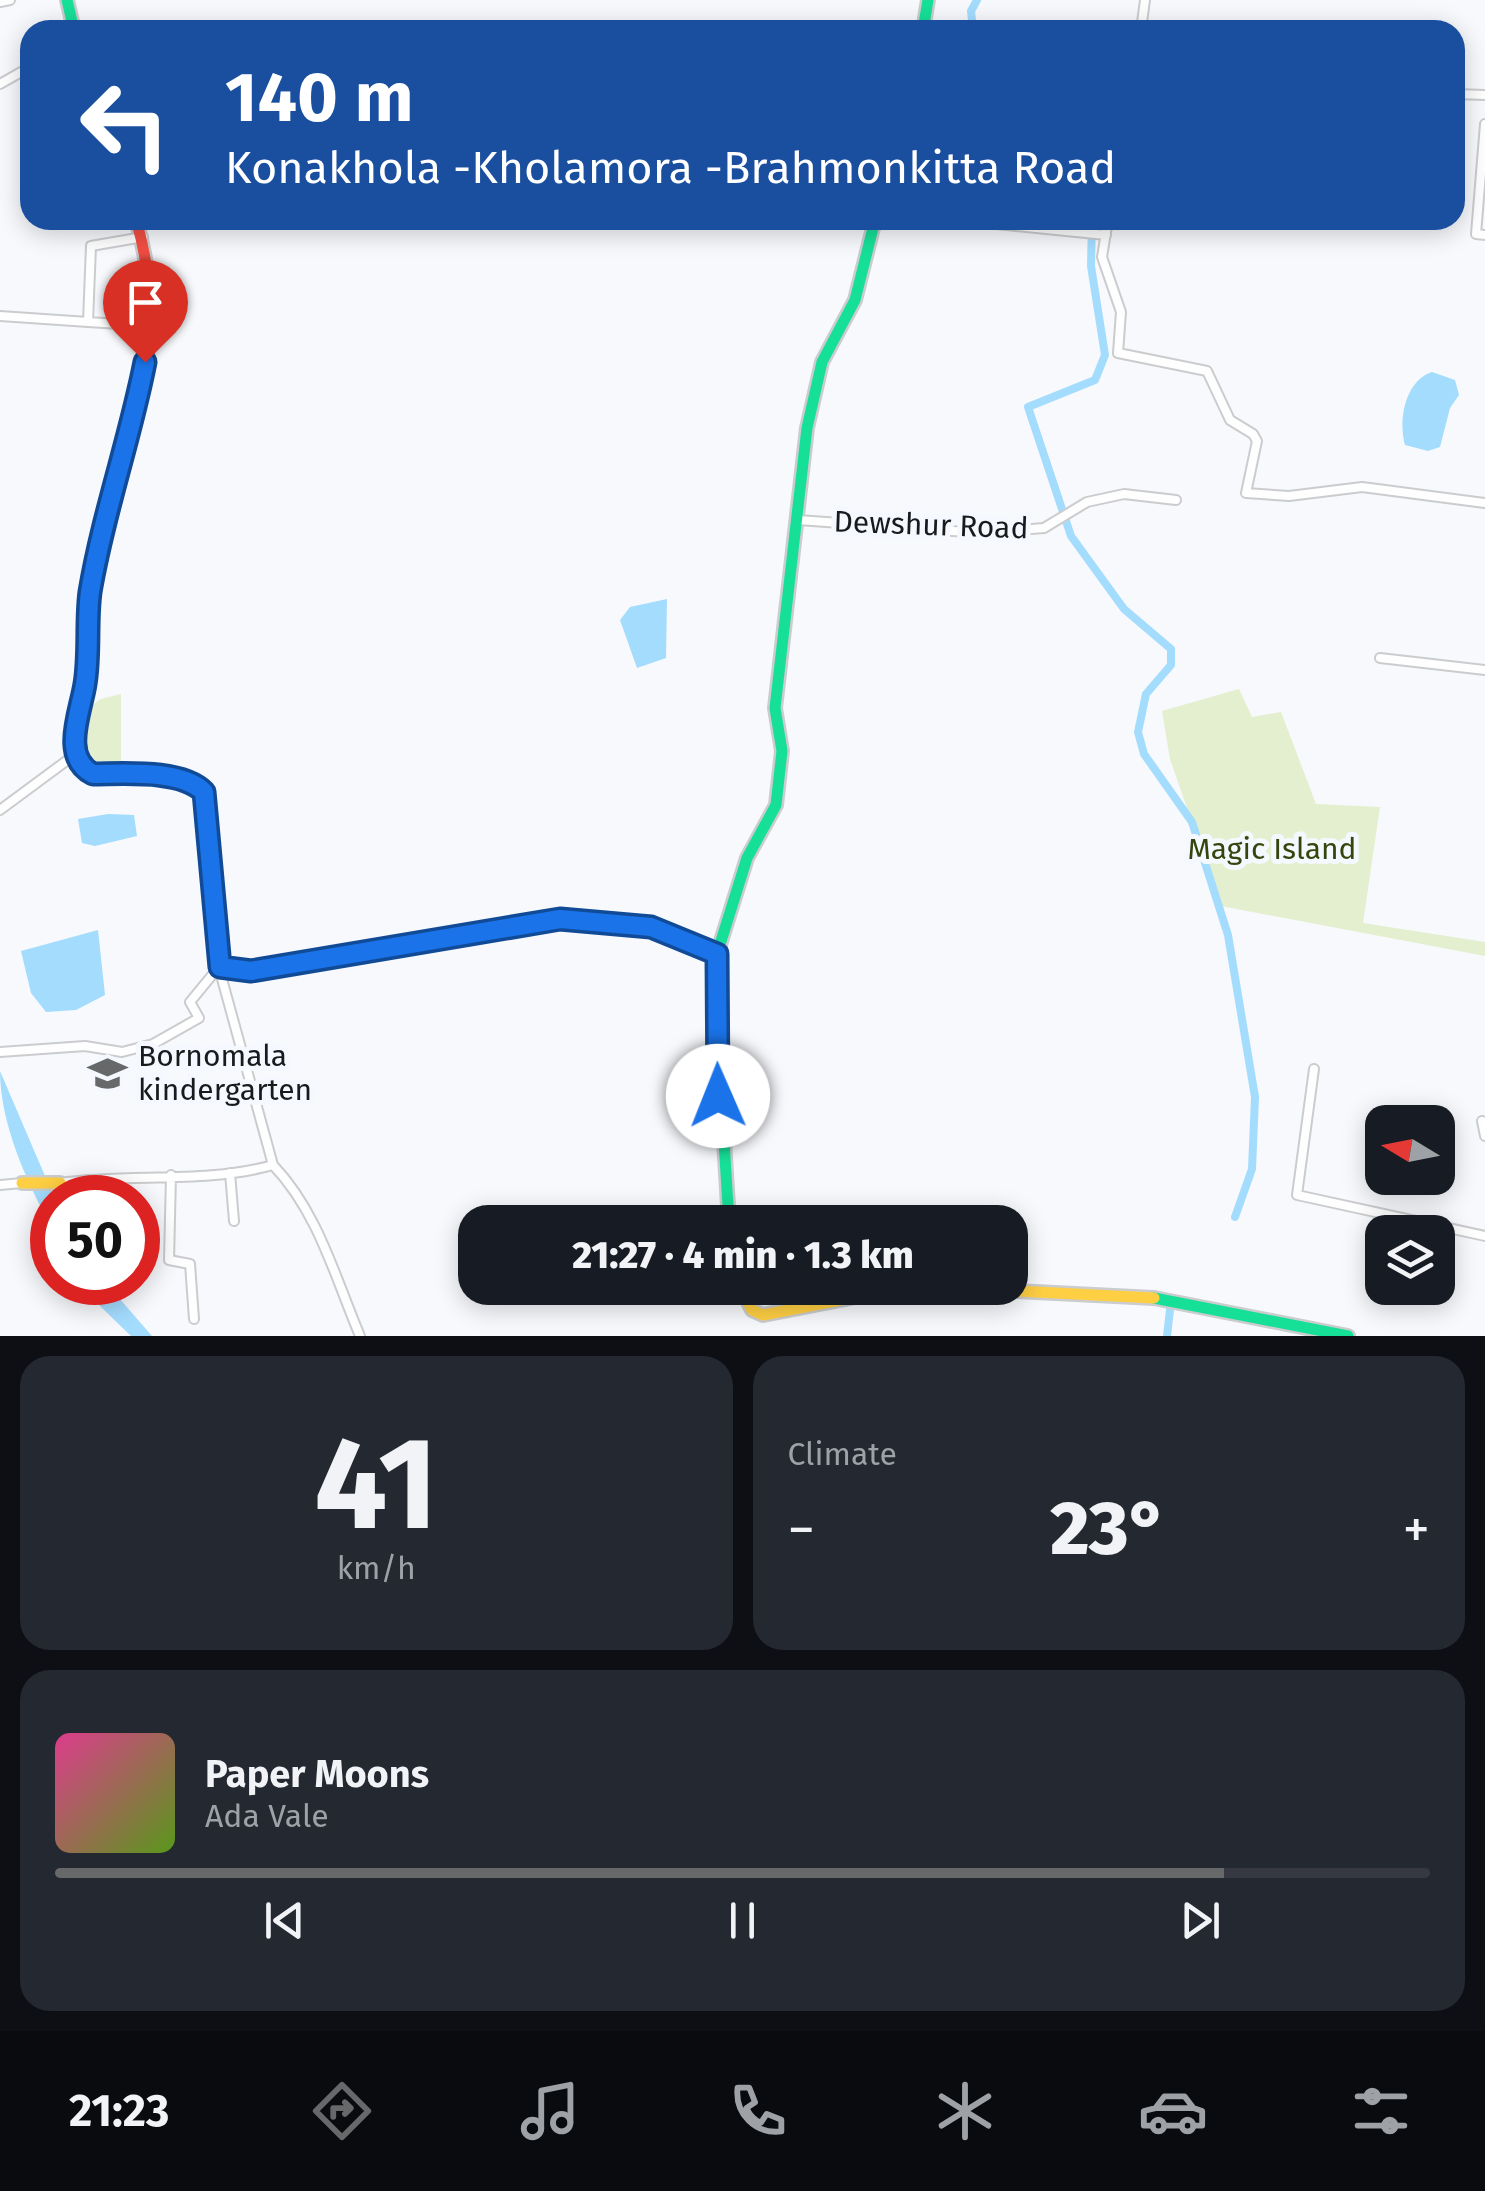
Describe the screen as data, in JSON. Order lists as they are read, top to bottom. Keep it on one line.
{"streets":{"street":["Dewshur Road"]},"parks":["Magic Island"],"places":{"school or university":["Bornomala kindergarten"]},"north":"left","page":{"turn":["140 m","Konakhola -Kholamora -Brahmonkitta Road"],"limit":"50","trip":"21:27 · 4 min · 1.3 km","tile":[["41","km/h"],"Climate"],"heat":["−","23°","+"],"song":["Paper Moons","Ada Vale"],"tabs":"21:23"}}
